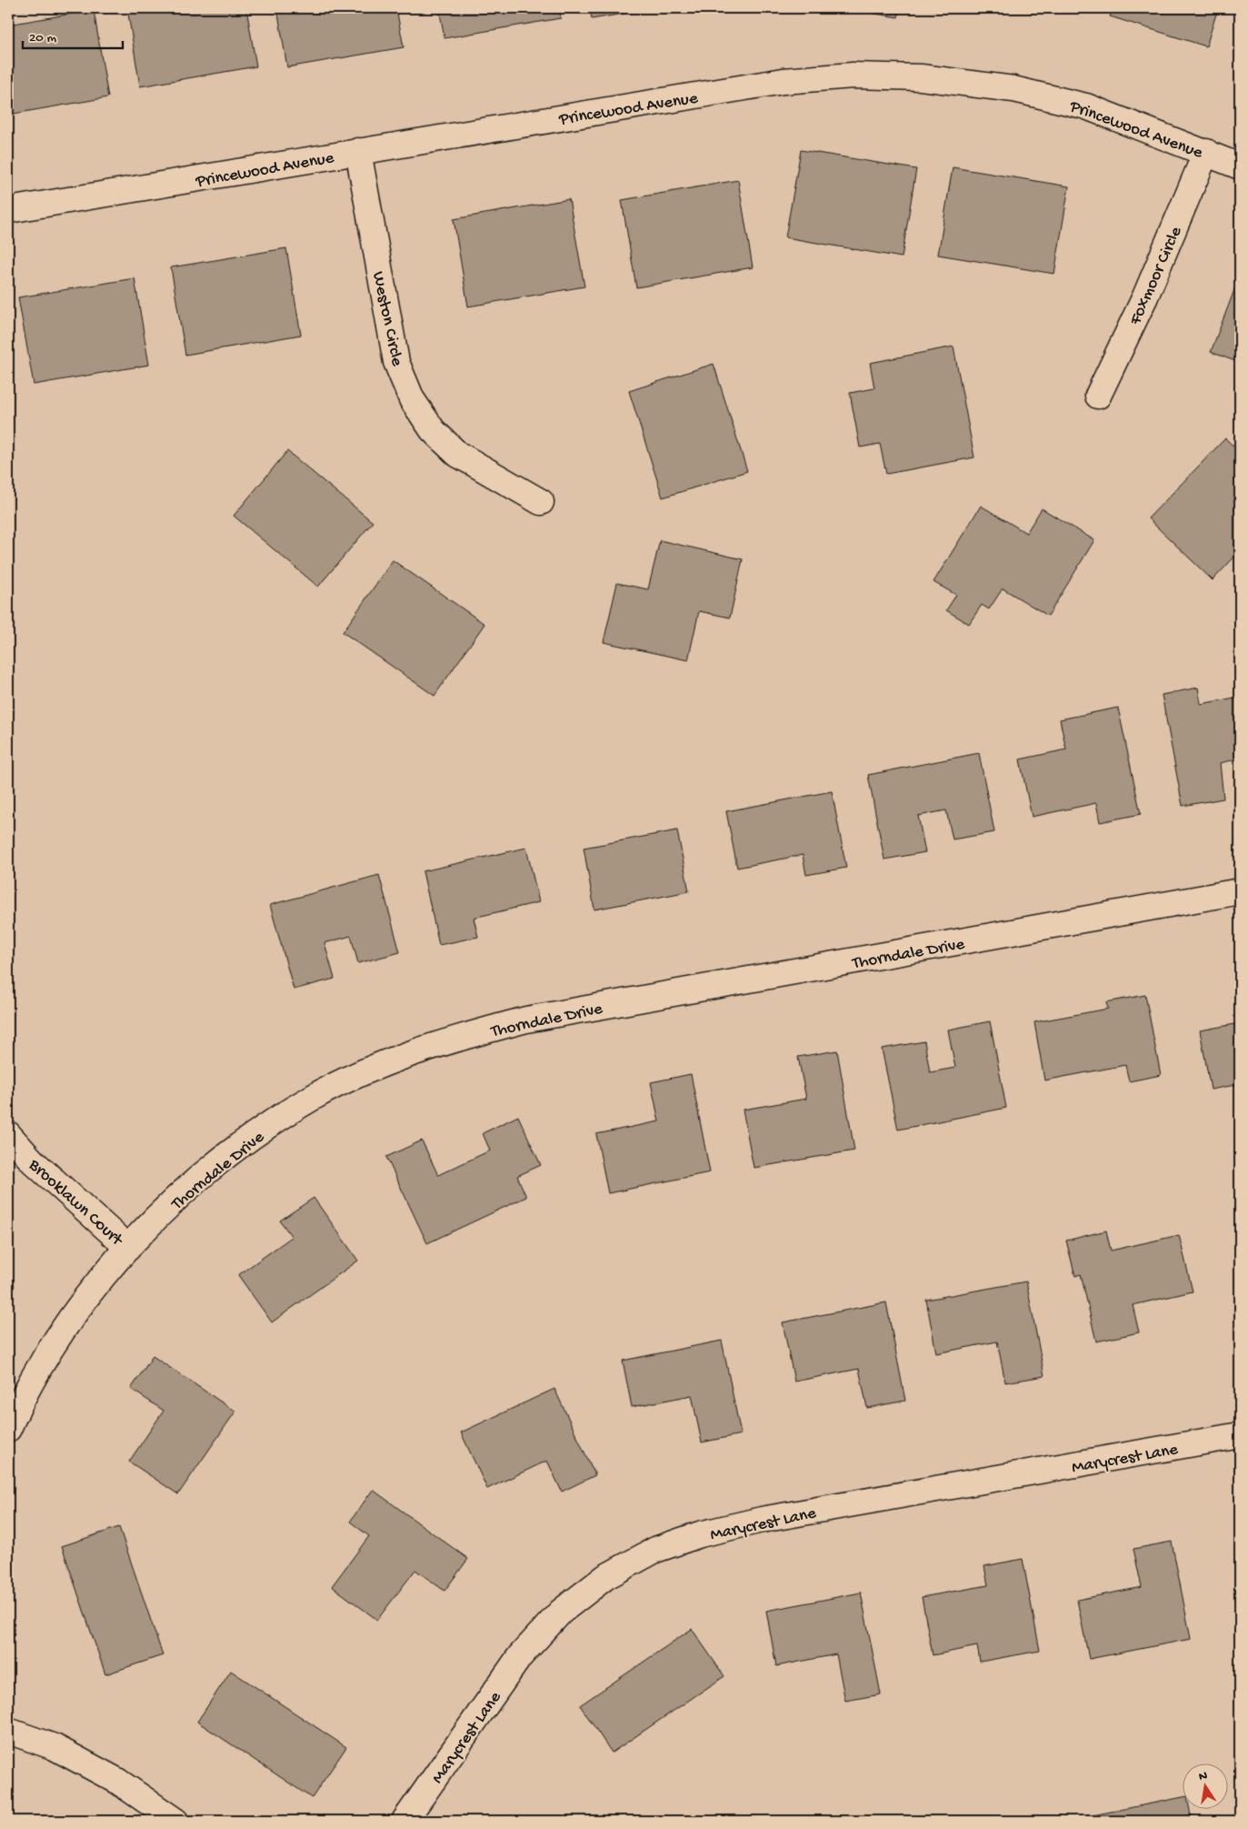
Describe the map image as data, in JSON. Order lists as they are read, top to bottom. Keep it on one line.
{"streets":{"street":["Princewood Avenue","Foxmoor Circle","Weston Circle","Thorndale Drive","Brooklawn Court","Marycrest Lane"]},"crossings":[["Princewood Avenue","Foxmoor Circle"],["Princewood Avenue","Weston Circle"],["Thorndale Drive","Brooklawn Court"]],"scale_bar":"20 m","north":"top"}
